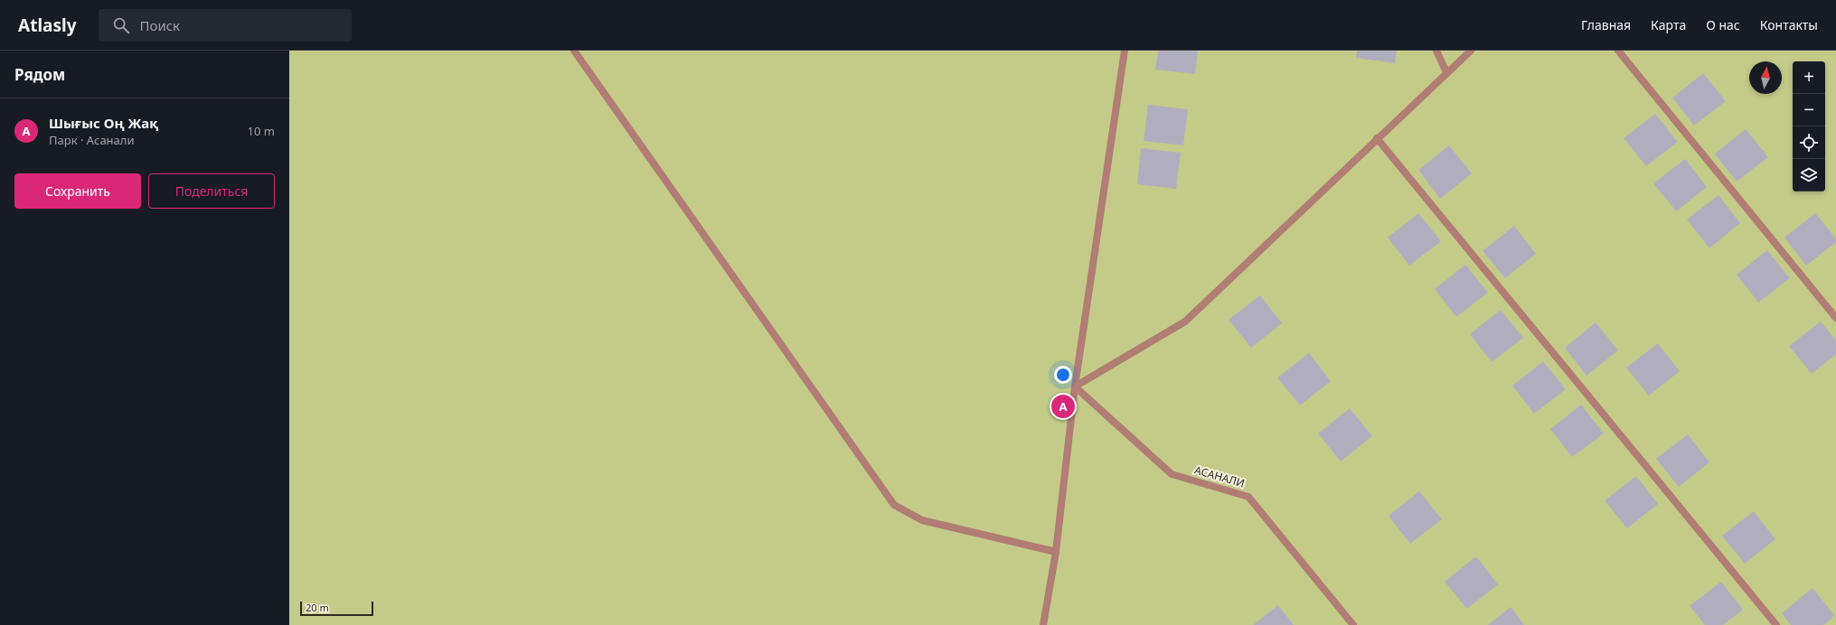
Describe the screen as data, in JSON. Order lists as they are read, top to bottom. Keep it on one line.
{"streets":{"street":["АСАНАЛИ"]},"scale_bar":"20 m","north":"top","page":{"header":"Atlasly","search":"Поиск","nav":["Главная","Карта","О нас","Контакты"],"heading":"Рядом","map_buttons":["+","−"],"list":[{"mark":"A","name":"Шығыс Оң Жақ","note":"Парк · Асанали","value":"10 m"}],"buttons":["Сохранить","Поделиться"],"pins":"A","scale":"20 m"}}
